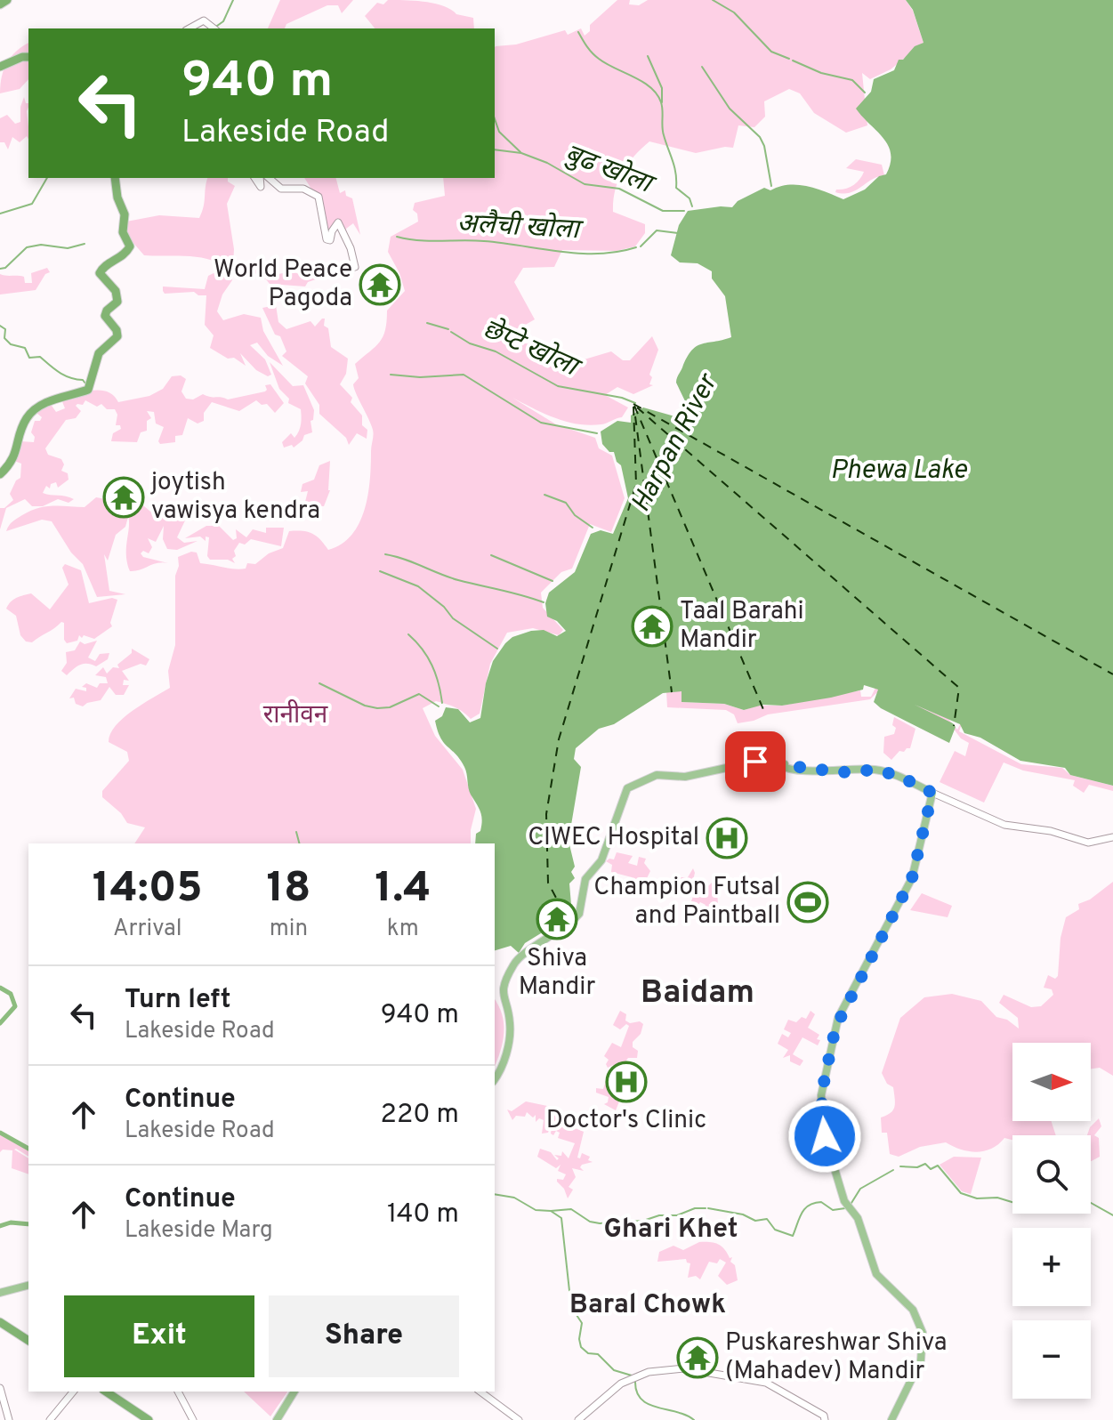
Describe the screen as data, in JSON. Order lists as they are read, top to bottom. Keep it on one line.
{"districts":["Baidam","Ghari Khet","Baral Chowk"],"water":["बुढ खोला","अलैची खोला","छेप्टे खोला","Harpan River","Phewa Lake"],"parks":["रानीवन"],"places":{"temple":["World Peace Pagoda","joytish vawisya kendra","Taal Barahi Mandir","Shiva Mandir","Puskareshwar Shiva (Mahadev) Mandir"],"hospital":["CIWEC Hospital","Doctor's Clinic"],"sports":["Champion Futsal and Paintball"]},"north":"right","page":{"turn":["940 m","Lakeside Road"],"eta":["14:05","Arrival","18","min","1.4","km"],"list":[{"name":"Turn left","note":"Lakeside Road","value":"940 m"},{"name":"Continue","note":"Lakeside Road","value":"220 m"},{"name":"Continue","note":"Lakeside Marg","value":"140 m"}],"map_buttons":["+","−"],"buttons":["Exit","Share"]}}
